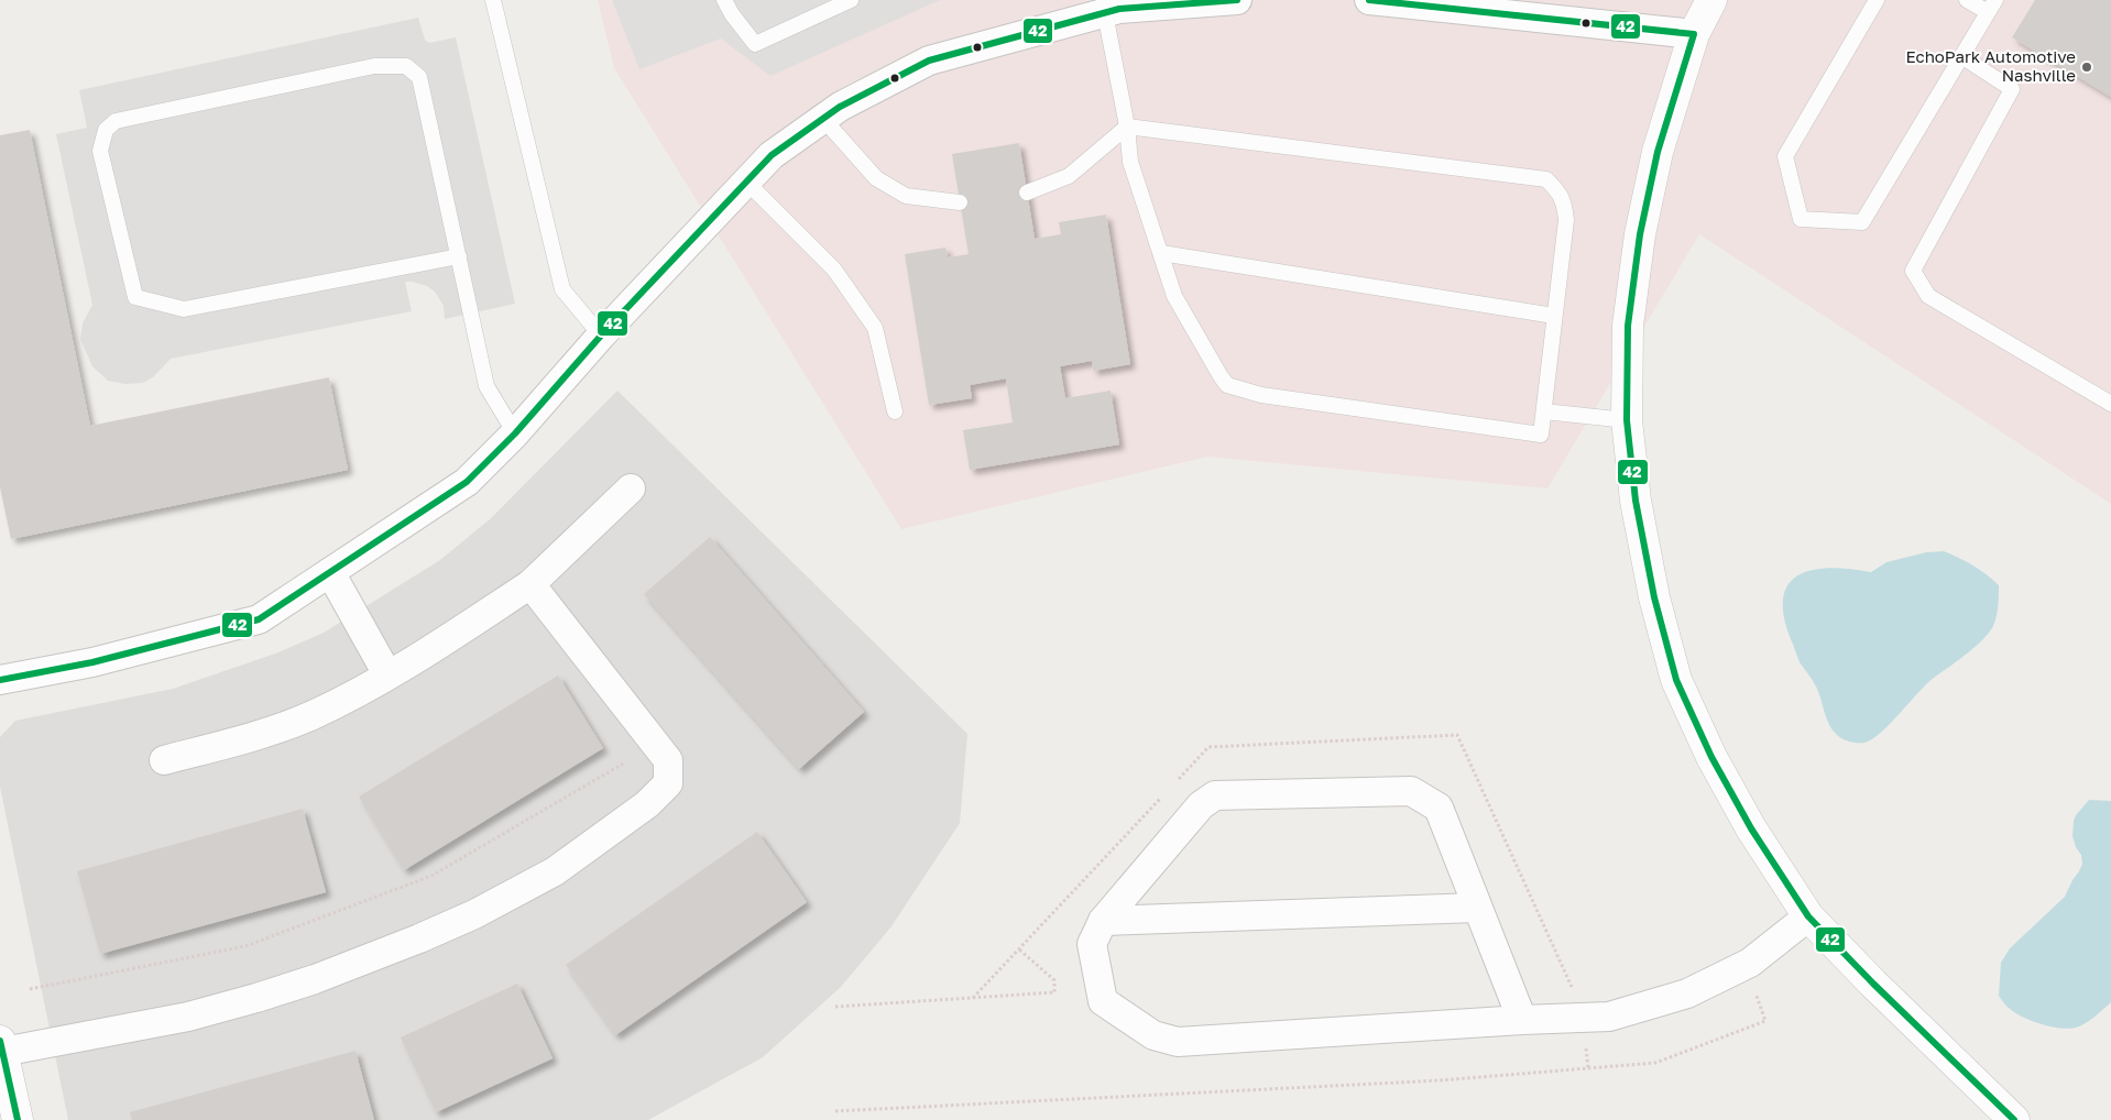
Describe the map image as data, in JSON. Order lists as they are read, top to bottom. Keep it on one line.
{"places":["EchoPark Automotive Nashville"],"lines":["transit line 42"]}
